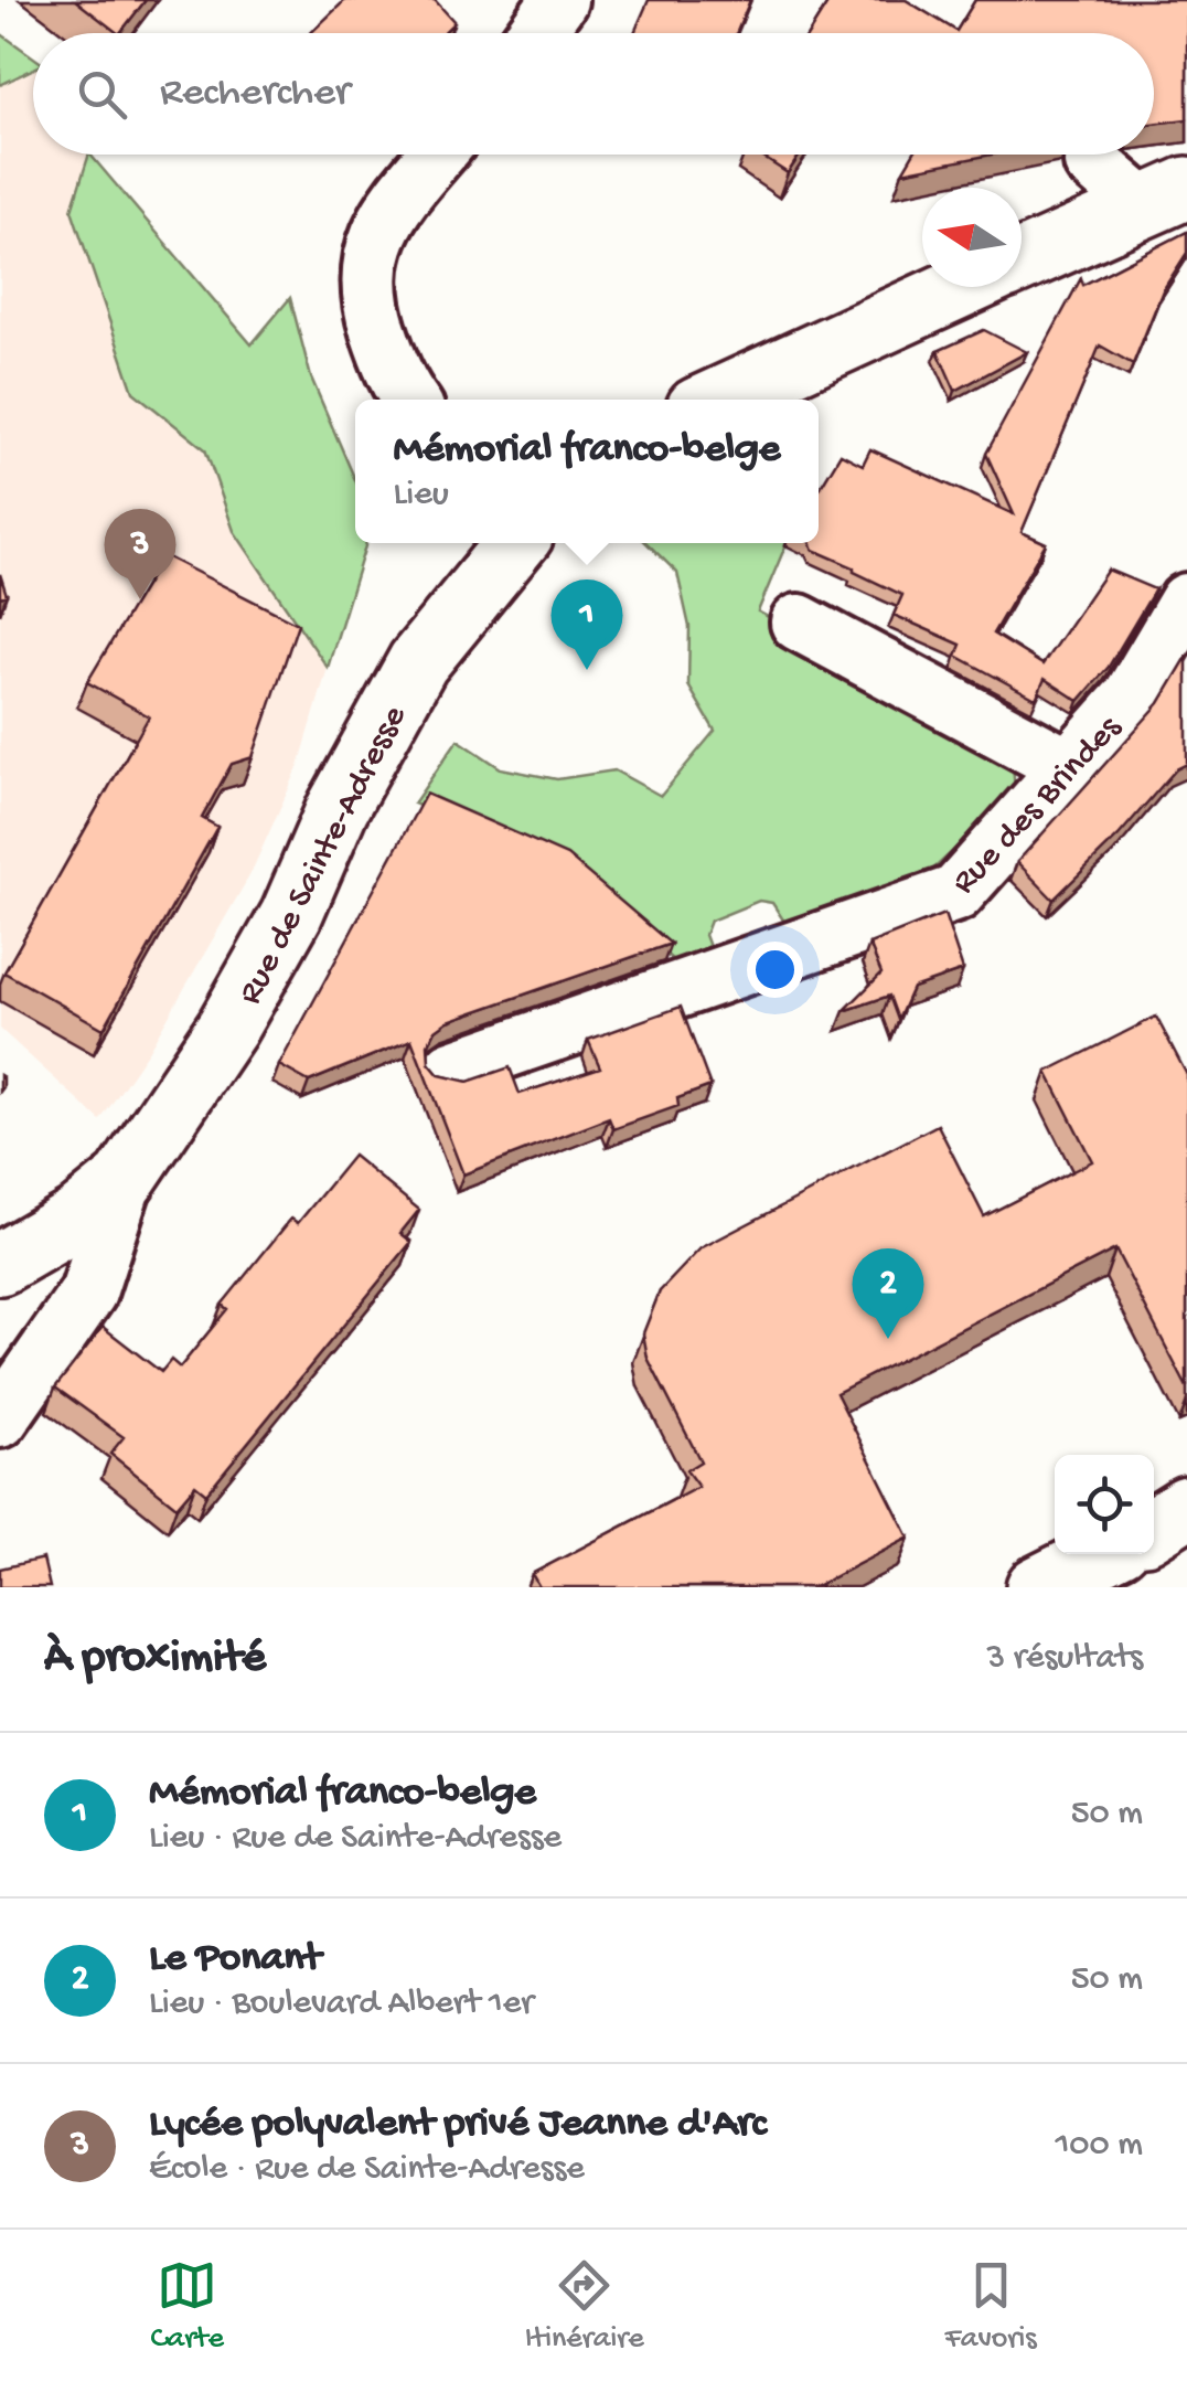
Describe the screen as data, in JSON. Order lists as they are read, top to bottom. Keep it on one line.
{"streets":{"main road":["Rue de Sainte-Adresse"],"street":["Rue des Brindes"]},"north":"left","page":{"search":"Rechercher","popup":["Mémorial franco-belge","Lieu"],"pins":["3","1","2"],"heading":["À proximité","3 résultats"],"list":[{"mark":"1","name":"Mémorial franco-belge","note":"Lieu · Rue de Sainte-Adresse","value":"50 m"},{"mark":"2","name":"Le Ponant","note":"Lieu · Boulevard Albert 1er","value":"50 m"},{"mark":"3","name":"Lycée polyvalent privé Jeanne d'Arc","note":"École · Rue de Sainte-Adresse","value":"100 m"}],"nav":["Carte","Itinéraire","Favoris"]}}
